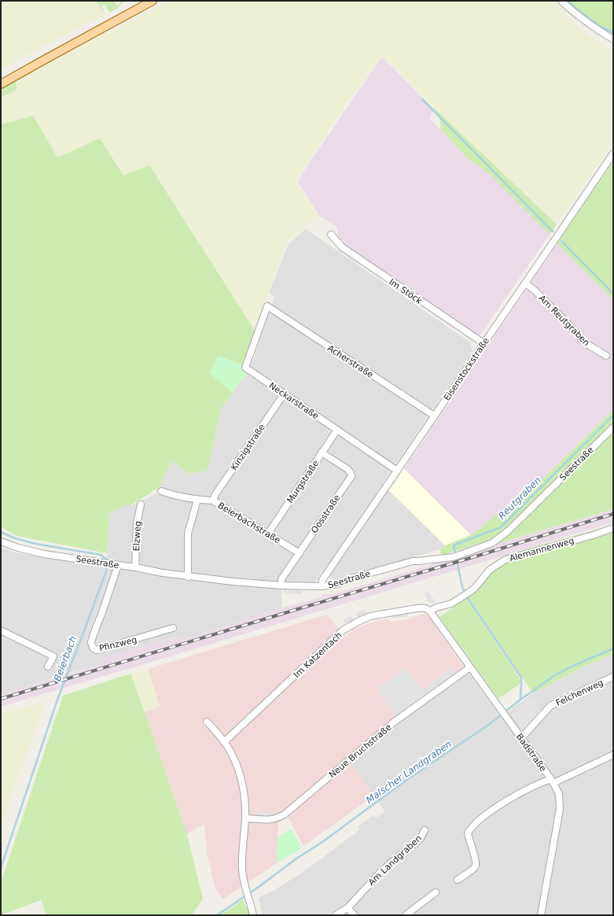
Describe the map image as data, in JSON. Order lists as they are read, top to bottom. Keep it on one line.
{"streets":{"street":["Im Stöck","Am Reutgraben","Acherstraße","Eisenstockstraße","Neckarstraße","Kinzigstraße","Seestraße","Murgstraße","Oosstraße","Beierbachstraße","Elzweg","Alemannenweg","Pfinzweg","Im Katzentach","Felchenweg","Neue Bruchstraße","Badstraße","Am Landgraben"]},"crossings":[["Im Stöck","Eisenstockstraße"],["Am Reutgraben","Eisenstockstraße"],["Acherstraße","Eisenstockstraße"],["Acherstraße","Neckarstraße"],["Eisenstockstraße","Neckarstraße"],["Eisenstockstraße","Seestraße"],["Neckarstraße","Kinzigstraße"],["Neckarstraße","Murgstraße"],["Kinzigstraße","Beierbachstraße"],["Seestraße","Oosstraße"],["Seestraße","Elzweg"],["Seestraße","Pfinzweg"],["Murgstraße","Oosstraße"],["Murgstraße","Beierbachstraße"],["Oosstraße","Beierbachstraße"],["Alemannenweg","Im Katzentach"],["Alemannenweg","Badstraße"],["Im Katzentach","Badstraße"],["Felchenweg","Badstraße"],["Neue Bruchstraße","Badstraße"]],"water":["Reutgraben","Beierbach","Malscher Landgraben"]}
